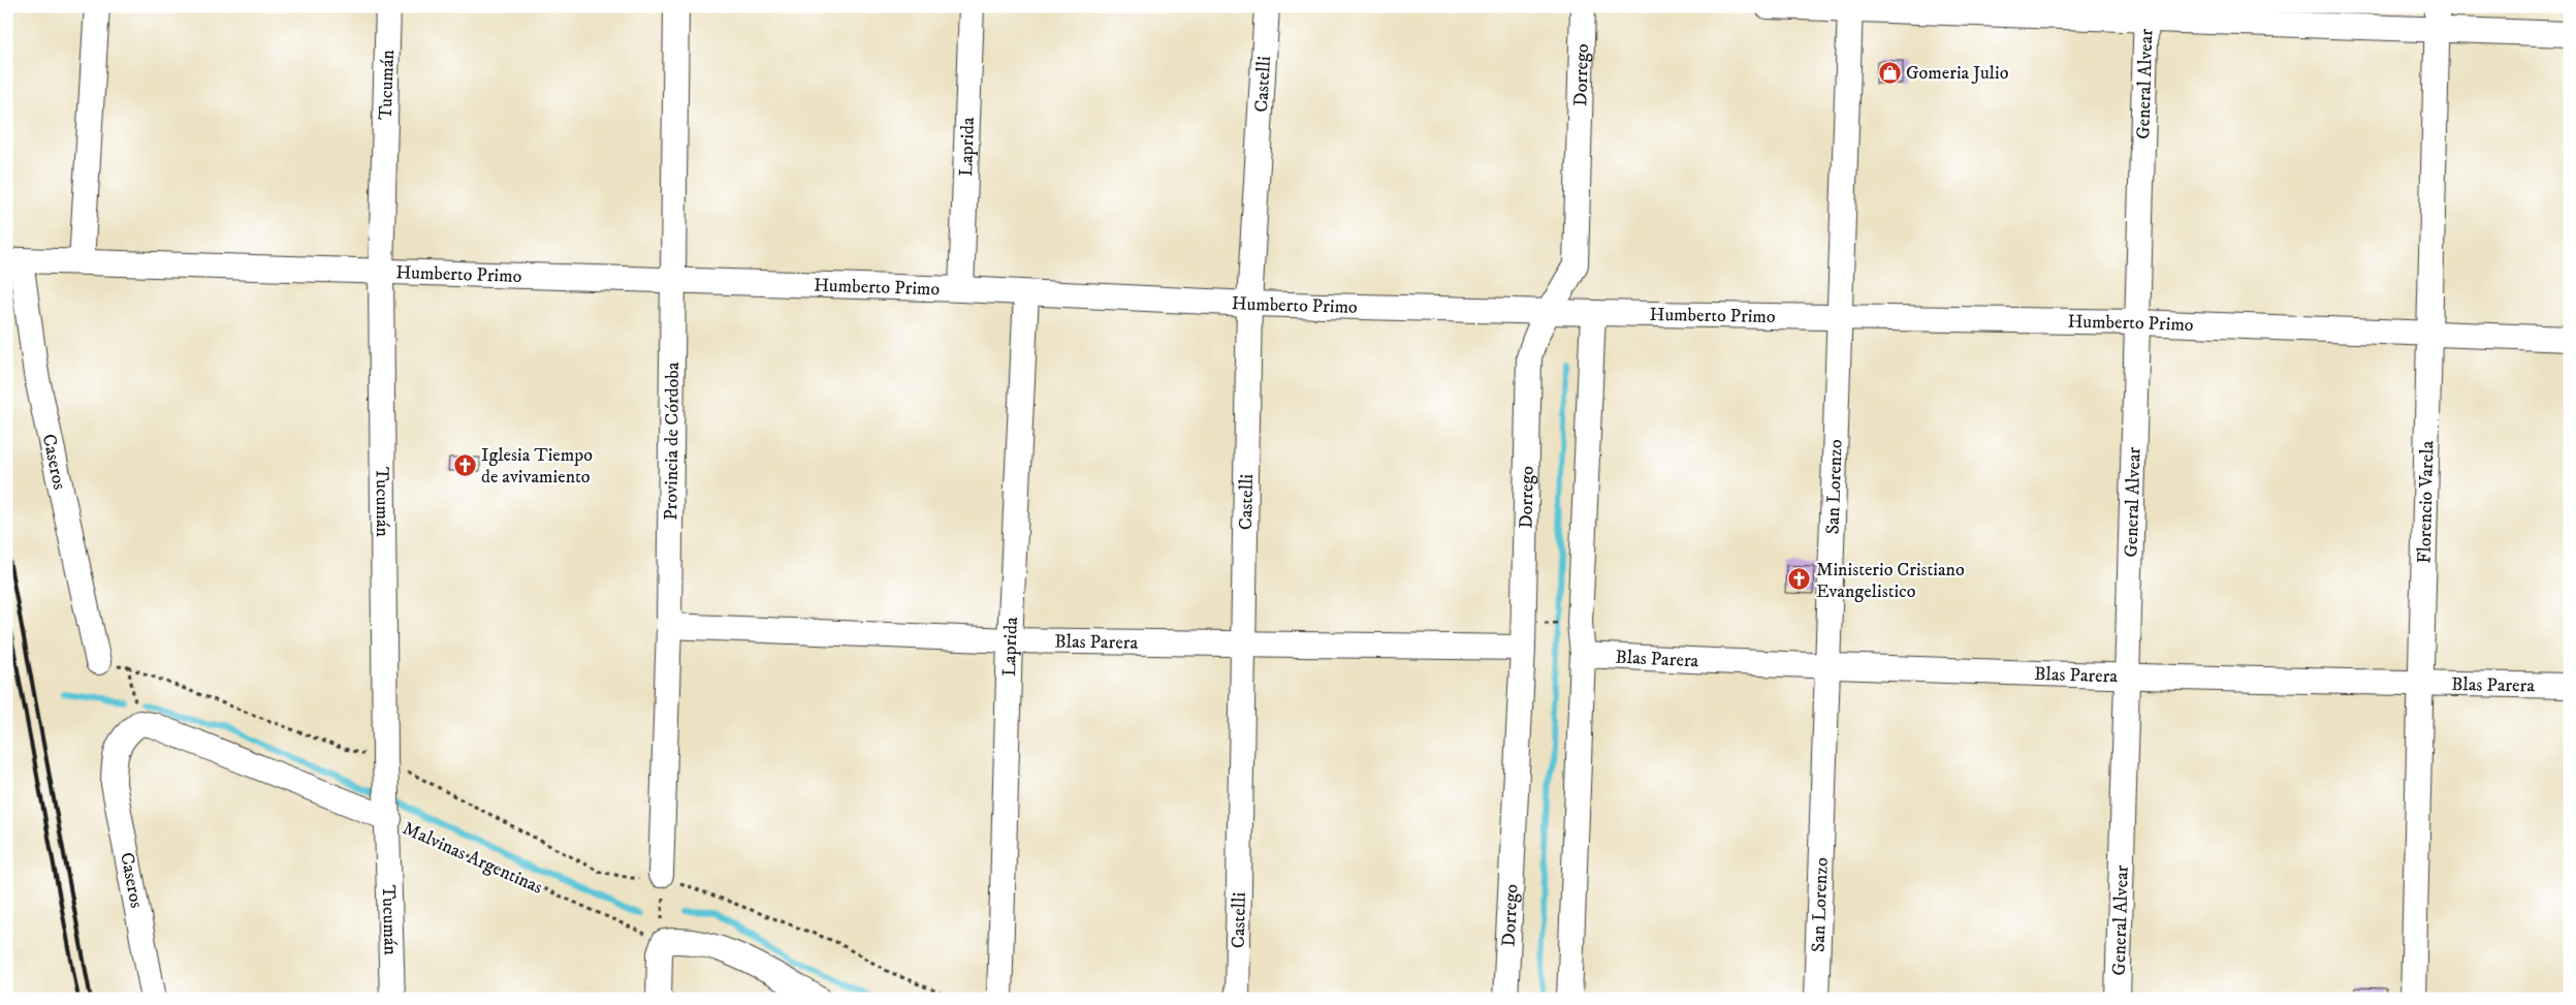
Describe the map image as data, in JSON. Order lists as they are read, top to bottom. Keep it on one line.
{"streets":{"street":["Dorrego","Tucumán","Castelli","General Alvear","Laprida","Humberto Primo","Provincia de Córdoba","Caseros","San Lorenzo","Florencio Varela","Blas Parera","Malvinas Argentinas"]},"crossings":[["Dorrego","Humberto Primo"],["Dorrego","Blas Parera"],["Tucumán","Humberto Primo"],["Tucumán","Malvinas Argentinas"],["Castelli","Humberto Primo"],["Castelli","Blas Parera"],["General Alvear","Humberto Primo"],["General Alvear","Blas Parera"],["Laprida","Humberto Primo"],["Laprida","Blas Parera"],["Humberto Primo","Provincia de Córdoba"],["Humberto Primo","Caseros"],["Humberto Primo","San Lorenzo"],["Humberto Primo","Florencio Varela"],["Provincia de Córdoba","Blas Parera"],["Caseros","Malvinas Argentinas"],["San Lorenzo","Blas Parera"],["Florencio Varela","Blas Parera"]],"places":{"shop":["Gomeria Julio"],"church":["Iglesia Tiempo de avivamiento","Ministerio Cristiano Evangelistico"]}}
